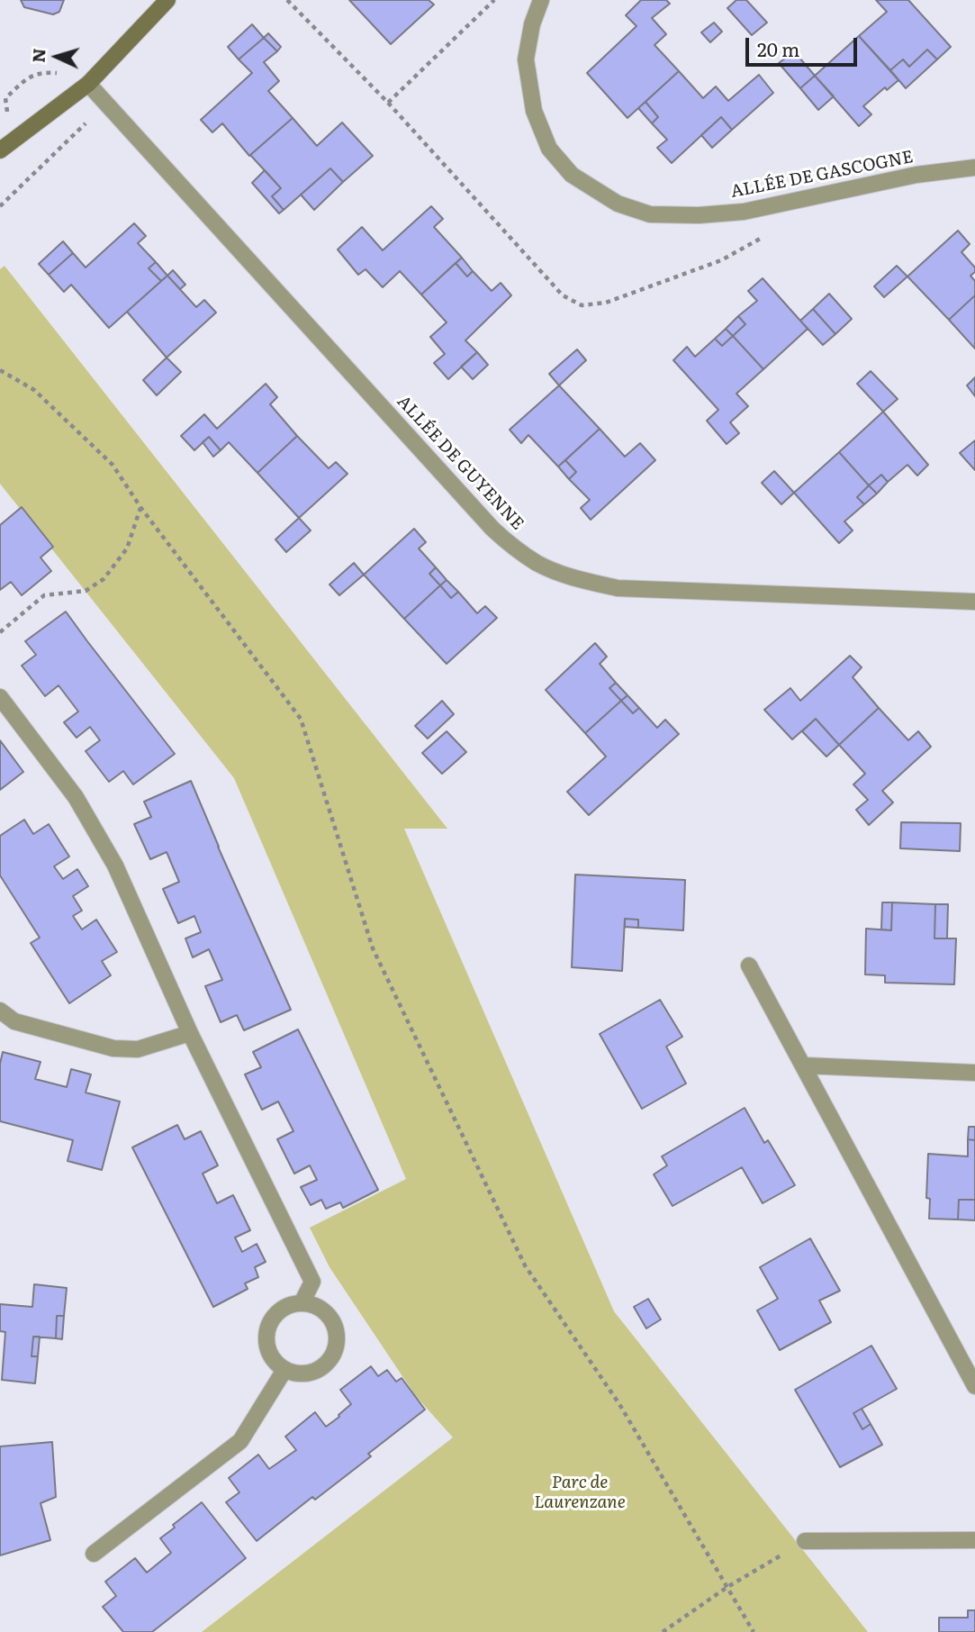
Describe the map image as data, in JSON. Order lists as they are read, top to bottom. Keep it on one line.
{"streets":{"street":["ALLÉE DE GASCOGNE","ALLÉE DE GUYENNE"]},"parks":["Parc de Laurenzane"],"scale_bar":"20 m","north":"left"}
